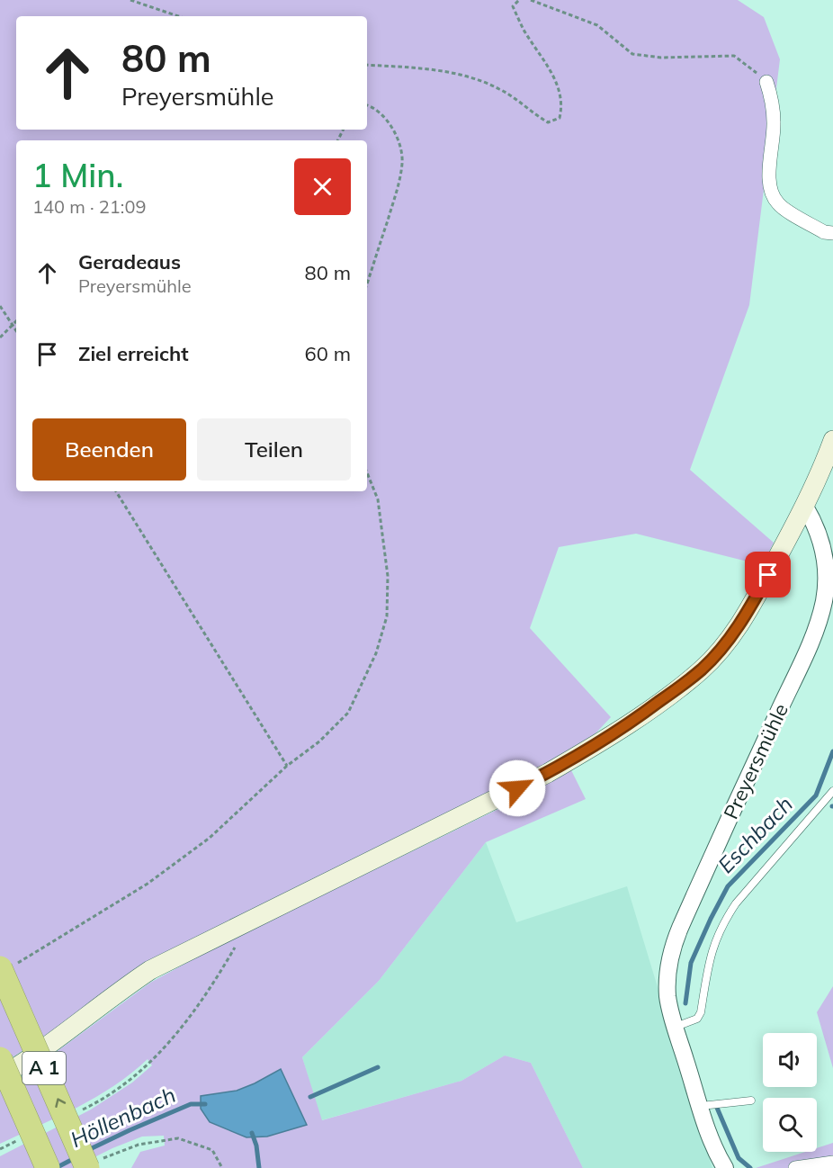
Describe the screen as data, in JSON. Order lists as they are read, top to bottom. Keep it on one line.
{"streets":{"highway":["A 1"],"street":["Preyersmühle"]},"water":["Eschbach","Höllenbach"],"page":{"turn":["80 m","Preyersmühle"],"heading":["1 Min.","140 m · 21:09"],"list":[{"name":"Geradeaus","note":"Preyersmühle","value":"80 m"},{"name":"Ziel erreicht","value":"60 m"}],"buttons":["Beenden","Teilen"]}}
